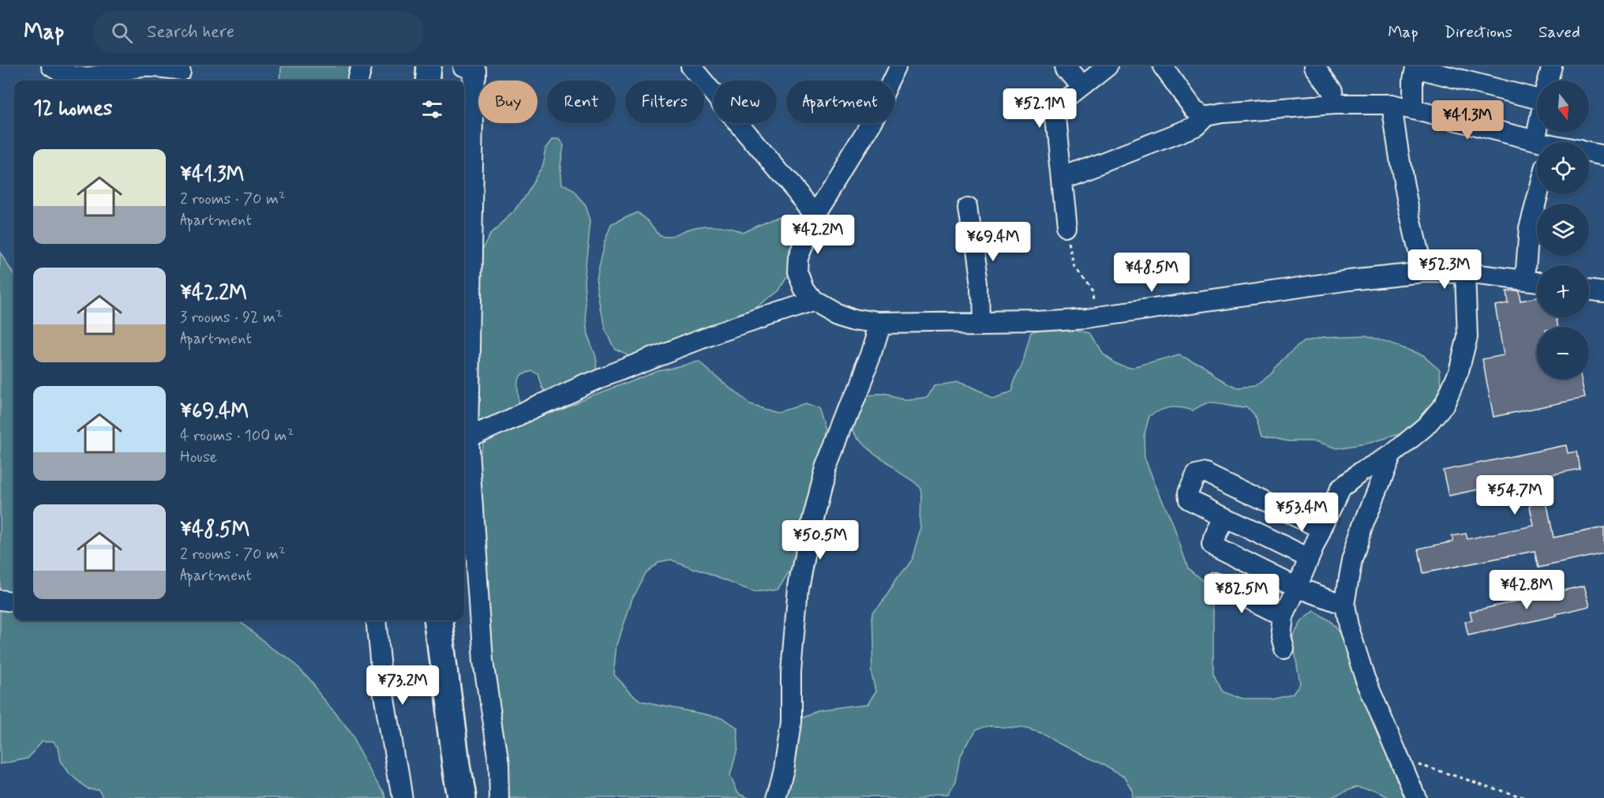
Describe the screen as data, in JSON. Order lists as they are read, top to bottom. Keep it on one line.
{"north":"bottom","page":{"header":"Map","search":"Search here","nav":["Map","Directions","Saved"],"map_buttons":["+","−"],"chip":["Buy","Rent","Filters","New","Apartment"],"heading":"12 homes","price":["¥52.1M","¥41.3M","¥42.2M","¥69.4M","¥52.3M","¥48.5M","¥54.7M","¥53.4M","¥50.5M","¥42.8M","¥82.5M","¥73.2M"],"list":[{"name":"¥41.3M","note":"2 rooms · 70 m² · Apartment"},{"name":"¥42.2M","note":"3 rooms · 92 m² · Apartment"},{"name":"¥69.4M","note":"4 rooms · 100 m² · House"},{"name":"¥48.5M","note":"2 rooms · 70 m² · Apartment"}]}}
